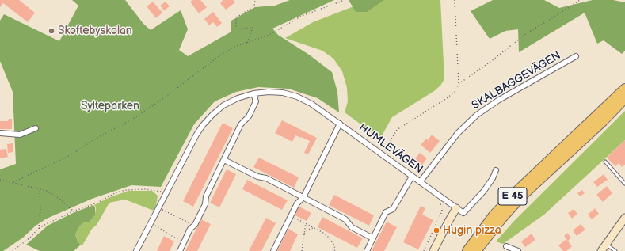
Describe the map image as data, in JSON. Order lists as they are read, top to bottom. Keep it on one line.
{"streets":{"highway":["E 45"],"street":["SKALBAGGEVÄGEN","HUMLEVÄGEN"]},"crossings":[["SKALBAGGEVÄGEN","HUMLEVÄGEN"]],"parks":["Sylteparken"],"places":["Skoftebyskolan","Hugin pizza"]}
